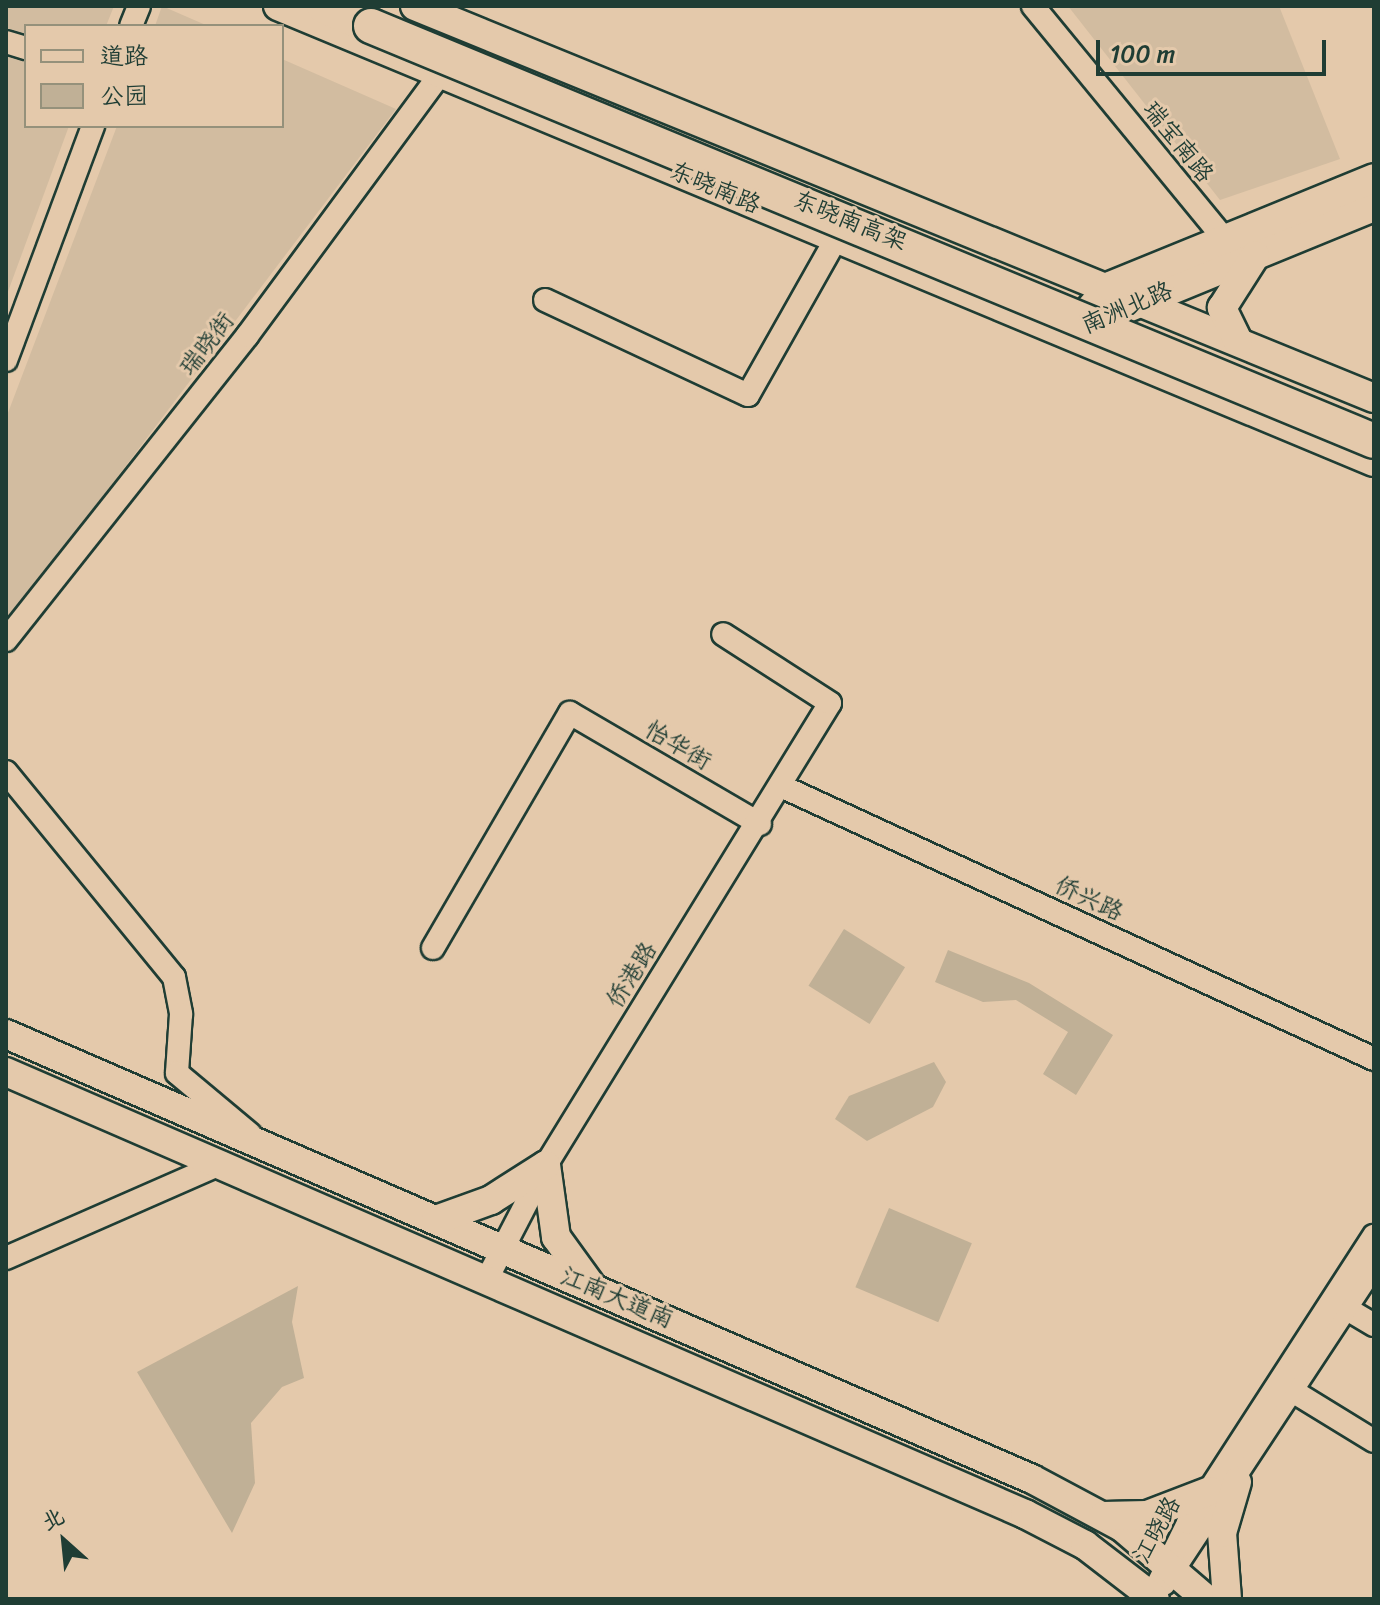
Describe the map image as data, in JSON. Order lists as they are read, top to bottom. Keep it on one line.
{"streets":{"highway":["东晓南高架"],"main road":["东晓南路","南洲北路","江南大道南"],"street":["瑞宝南路","瑞晓街","怡华街","侨兴路","侨港路","江晓路"]},"crossings":[["瑞宝南路","南洲北路"],["东晓南路","南洲北路"],["东晓南路","瑞晓街"],["怡华街","侨港路"],["侨兴路","侨港路"],["侨港路","江南大道南"],["江南大道南","江晓路"]],"legend":["道路","公园"],"scale_bar":"100 m","north":"top left"}
